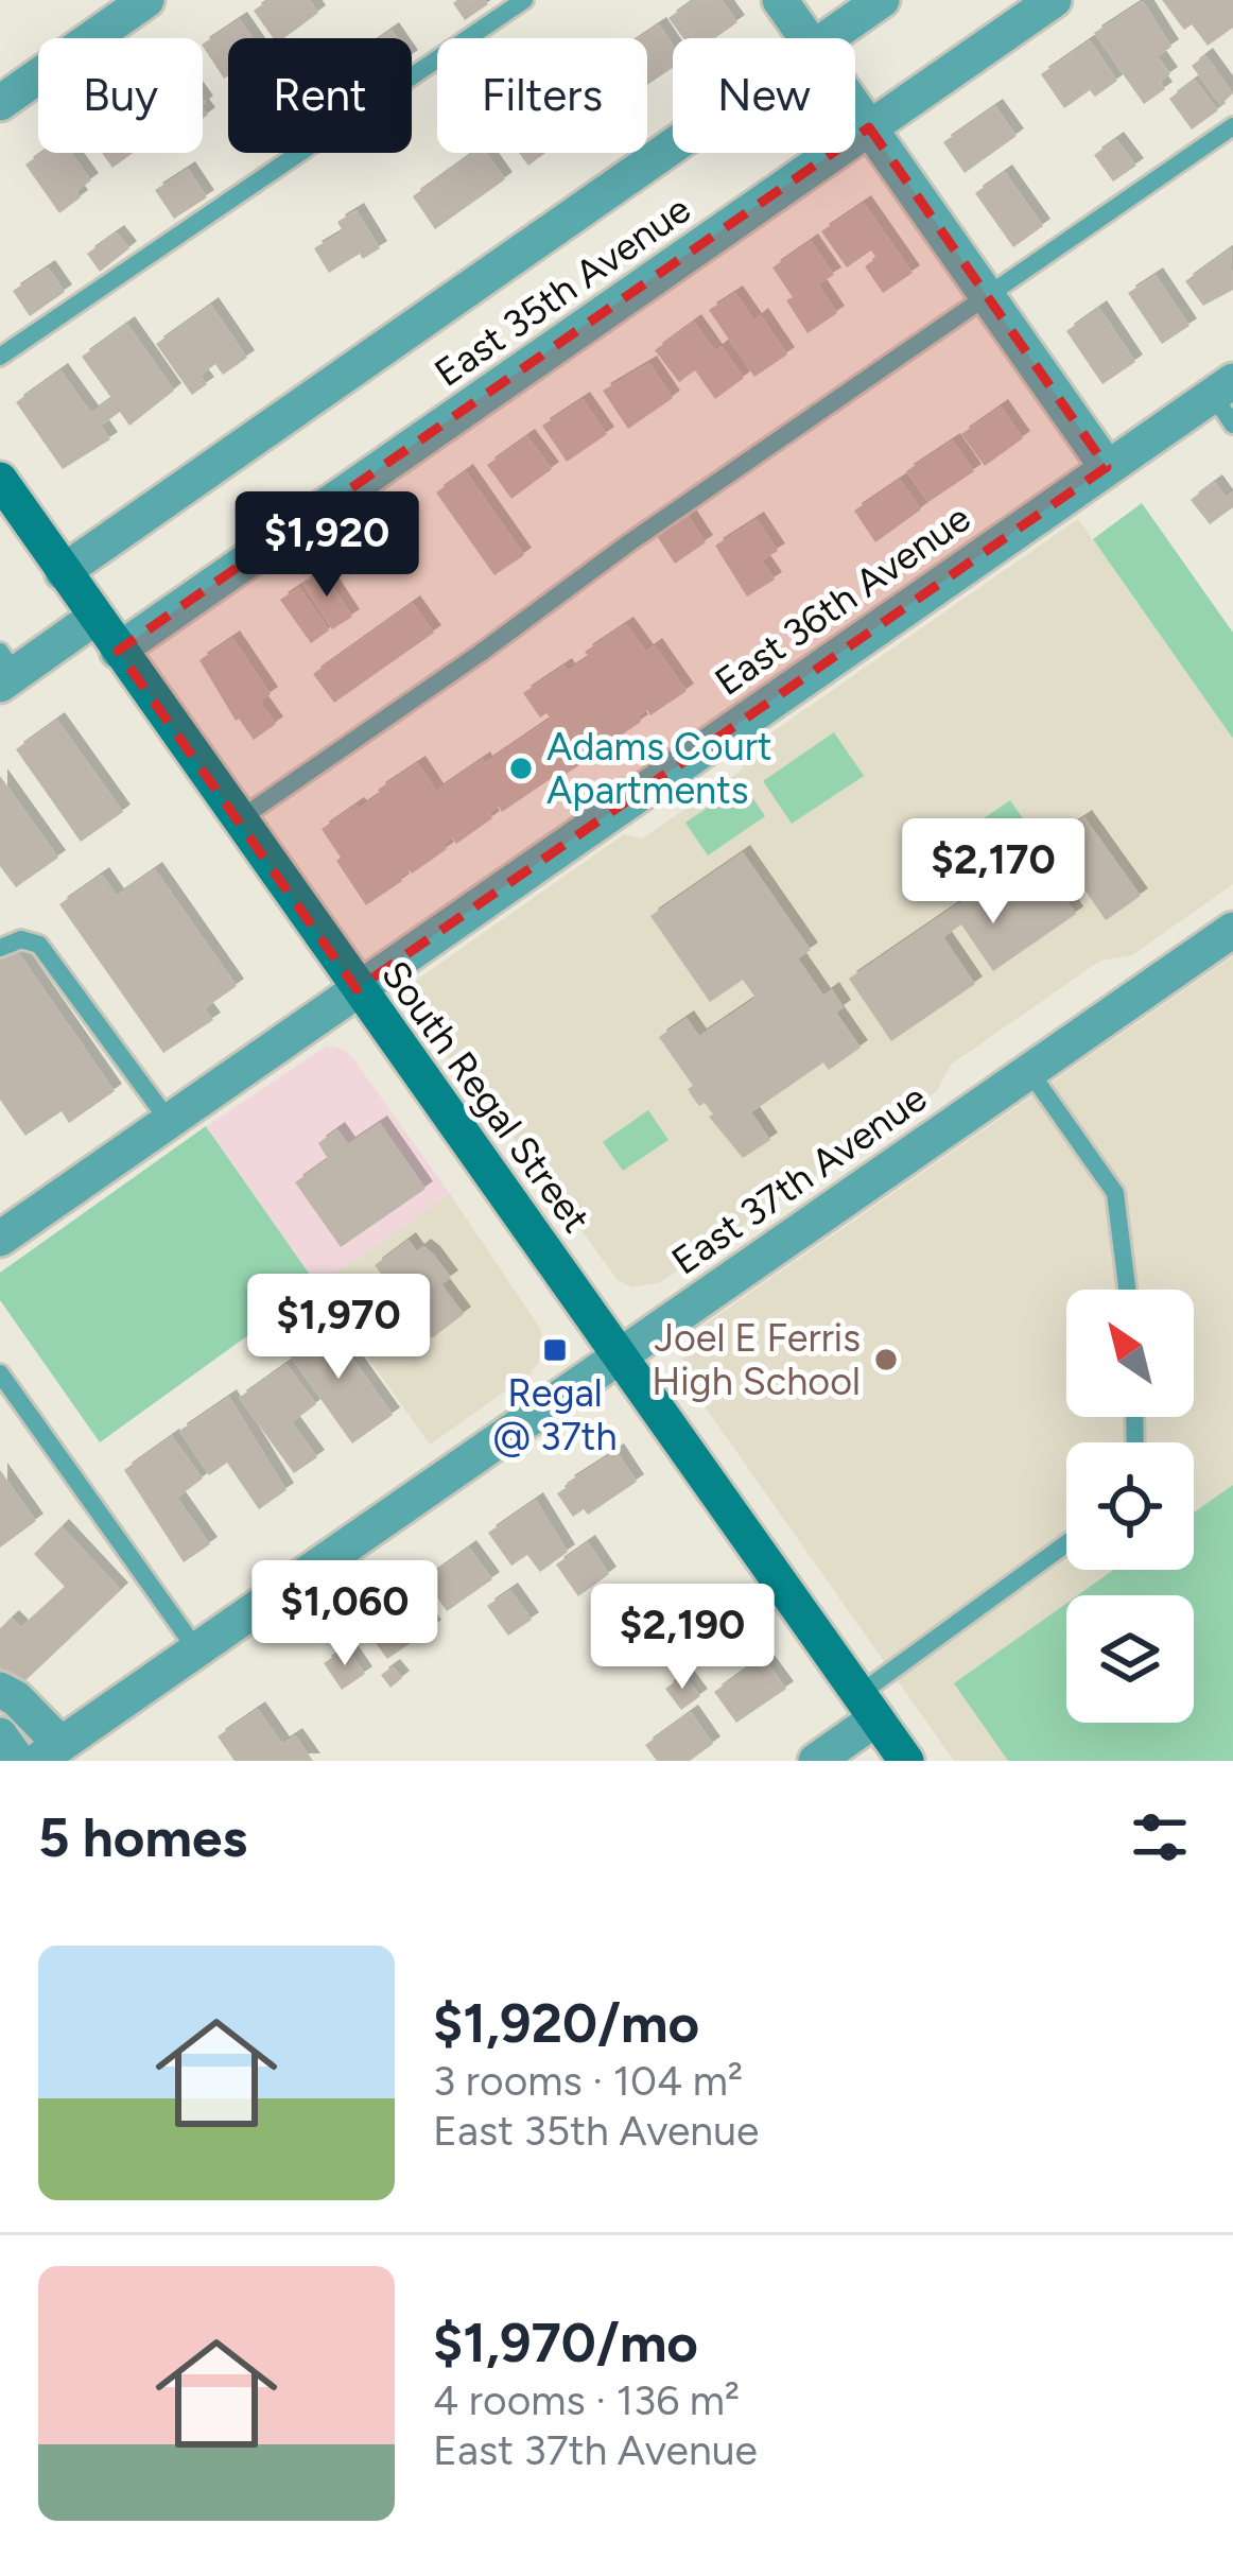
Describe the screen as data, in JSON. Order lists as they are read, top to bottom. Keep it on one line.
{"streets":{"main road":["South Regal Street"],"street":["East 35th Avenue","East 36th Avenue","East 37th Avenue"]},"crossings":[["East 35th Avenue","South Regal Street"],["East 36th Avenue","South Regal Street"],["South Regal Street","East 37th Avenue"]],"places":{"other":["Adams Court Apartments","Joel E Ferris High School"],"transit":["Regal @ 37th"]},"north":"top left","page":{"chip":["Buy","Rent","Filters","New"],"price":["$1,920","$2,170","$1,970","$1,060","$2,190"],"heading":"5 homes","list":[{"name":"$1,920/mo","note":"3 rooms · 104 m² · East 35th Avenue"},{"name":"$1,970/mo","note":"4 rooms · 136 m² · East 37th Avenue"}]}}
